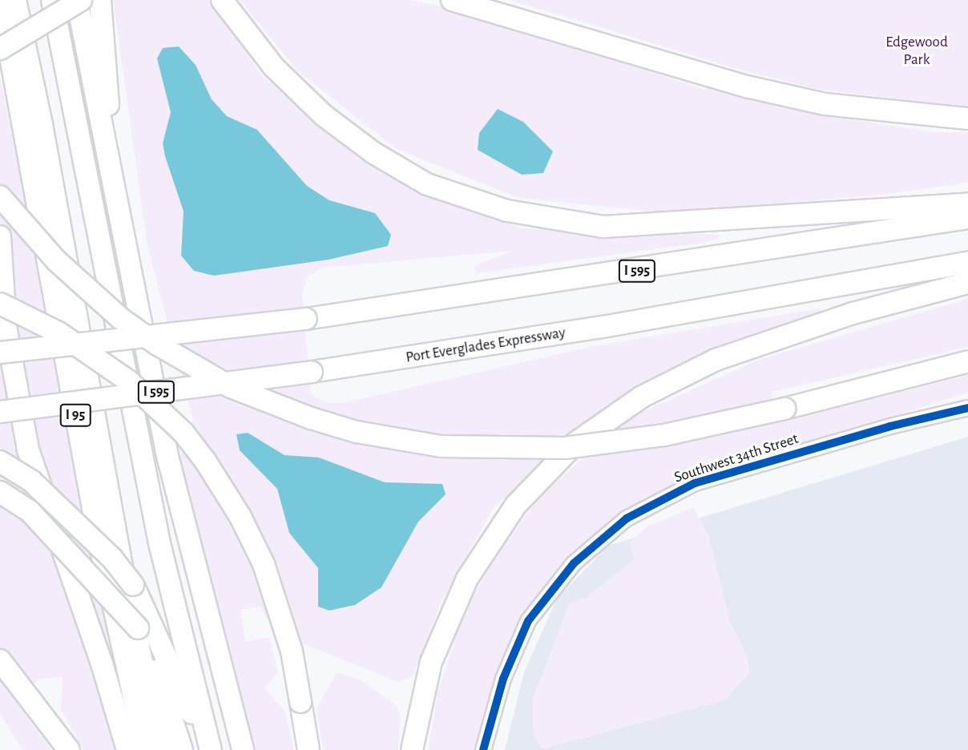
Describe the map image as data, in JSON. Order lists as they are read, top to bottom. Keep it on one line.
{"streets":{"highway":["I 595","Port Everglades Expressway","I 95"],"street":["Southwest 34th Street"]},"parks":["Edgewood Park"]}
